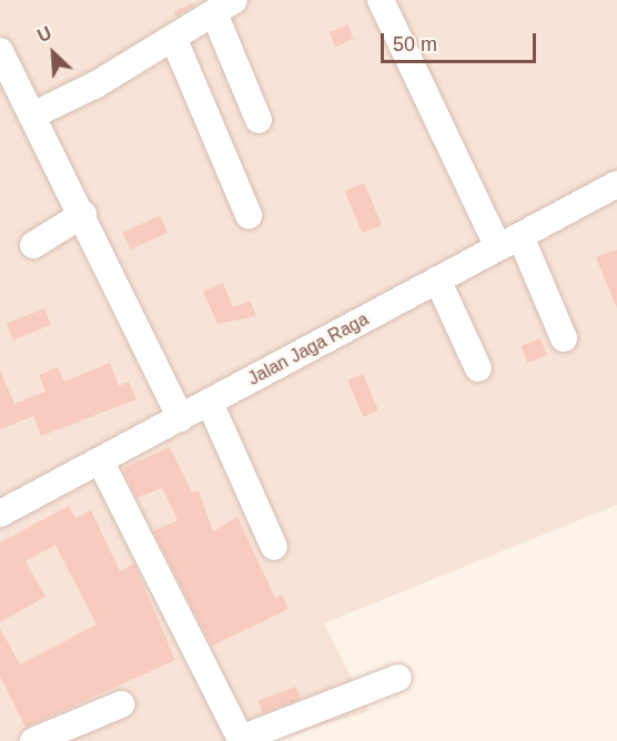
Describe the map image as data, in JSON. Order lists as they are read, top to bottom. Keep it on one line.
{"streets":{"street":["Jalan Jaga Raga"]},"scale_bar":"50 m","north":"top left"}
